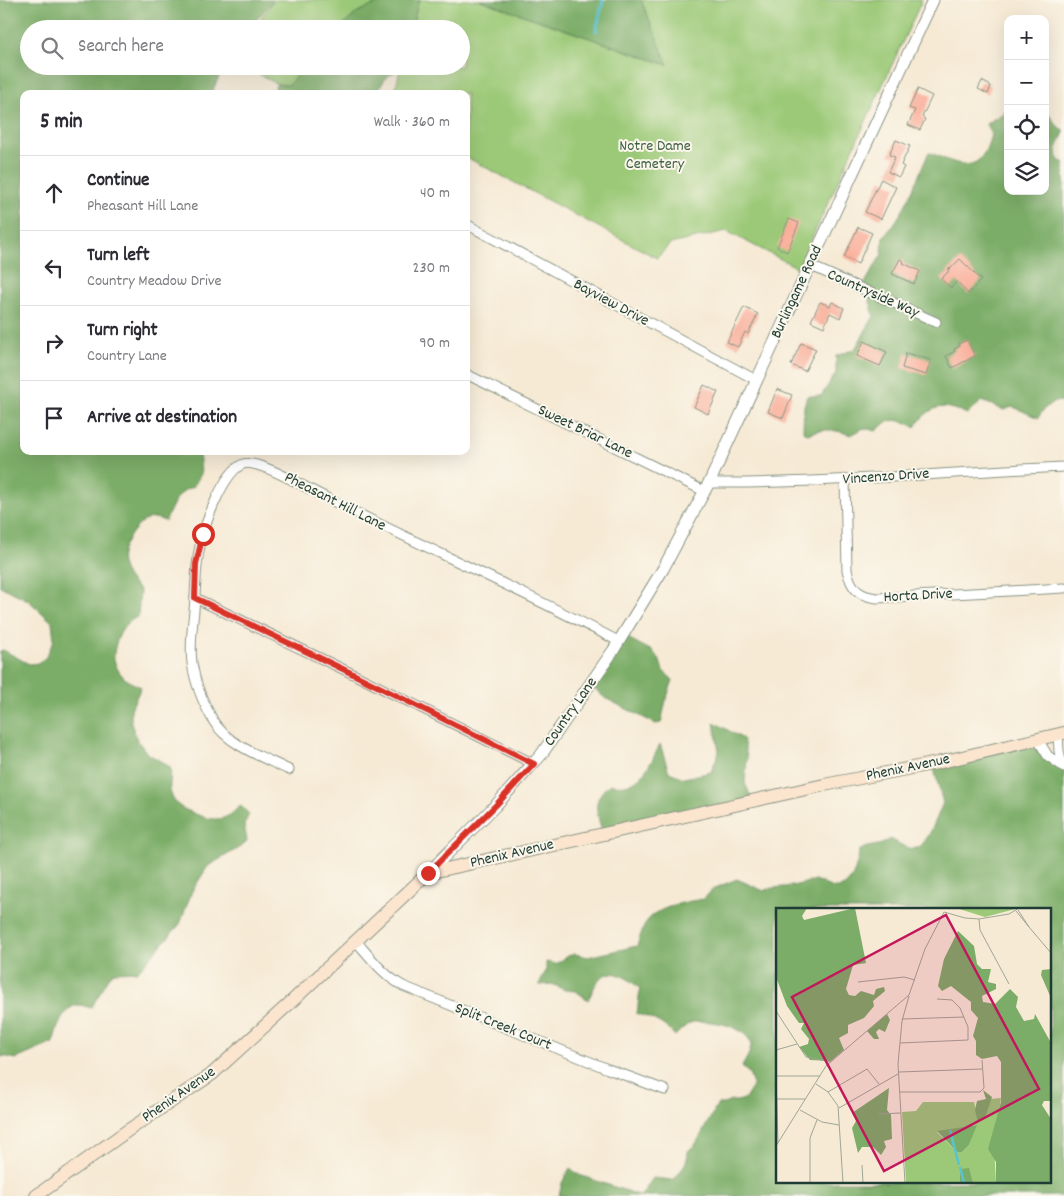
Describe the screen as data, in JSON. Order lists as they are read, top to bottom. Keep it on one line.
{"streets":{"main road":["Phenix Avenue"],"street":["Burlingame Road","Countryside Way","Bayview Drive","Sweet Briar Lane","Vincenzo Drive","Pheasant Hill Lane","Horta Drive","Country Lane","Split Creek Court"]},"crossings":[["Burlingame Road","Countryside Way"],["Burlingame Road","Bayview Drive"],["Burlingame Road","Sweet Briar Lane"],["Burlingame Road","Vincenzo Drive"],["Burlingame Road","Country Lane"],["Sweet Briar Lane","Vincenzo Drive"],["Vincenzo Drive","Horta Drive"],["Pheasant Hill Lane","Country Lane"],["Country Lane","Phenix Avenue"],["Phenix Avenue","Split Creek Court"]],"parks":["Notre Dame Cemetery"],"page":{"map_buttons":["+","−"],"search":"Search here","heading":["5 min","Walk · 360 m"],"list":[["Continue","Pheasant Hill Lane","40 m"],["Turn left","Country Meadow Drive","230 m"],["Turn right","Country Lane","90 m"],"Arrive at destination"]}}
